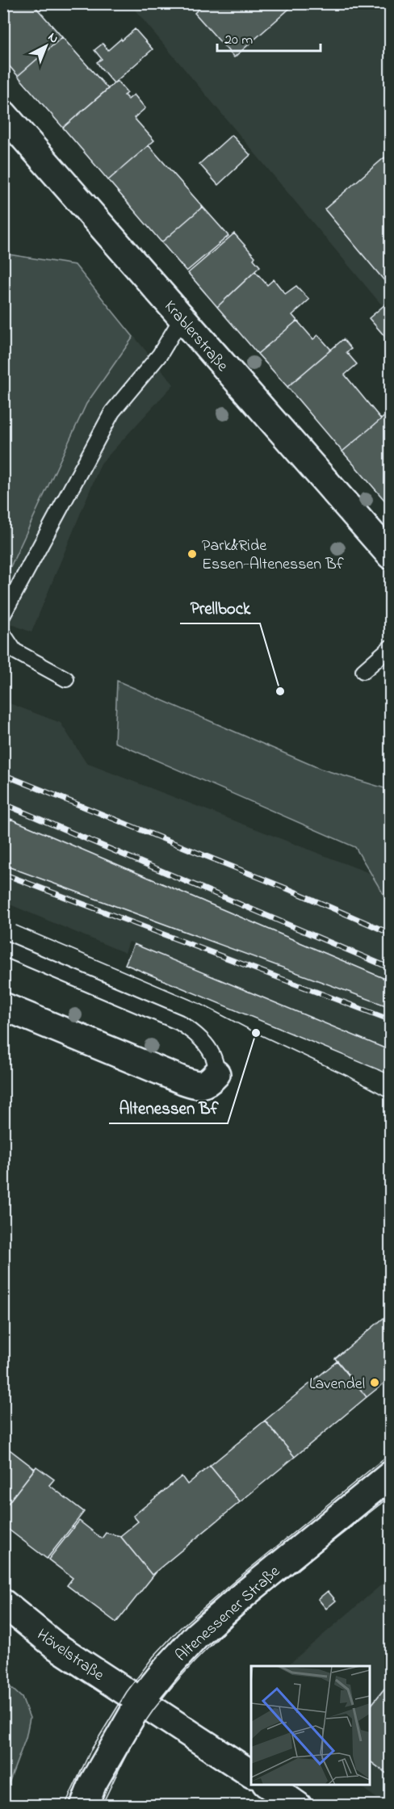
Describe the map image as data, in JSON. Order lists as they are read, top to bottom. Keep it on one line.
{"streets":{"street":["Krablerstraße","Altenessener Straße","Hövelstraße"]},"crossings":[["Altenessener Straße","Hövelstraße"]],"places":["Park&Ride Essen-Altenessen Bf","Prellbock","Altenessen Bf","Lavendel"],"scale_bar":"20 m","north":"top right"}
